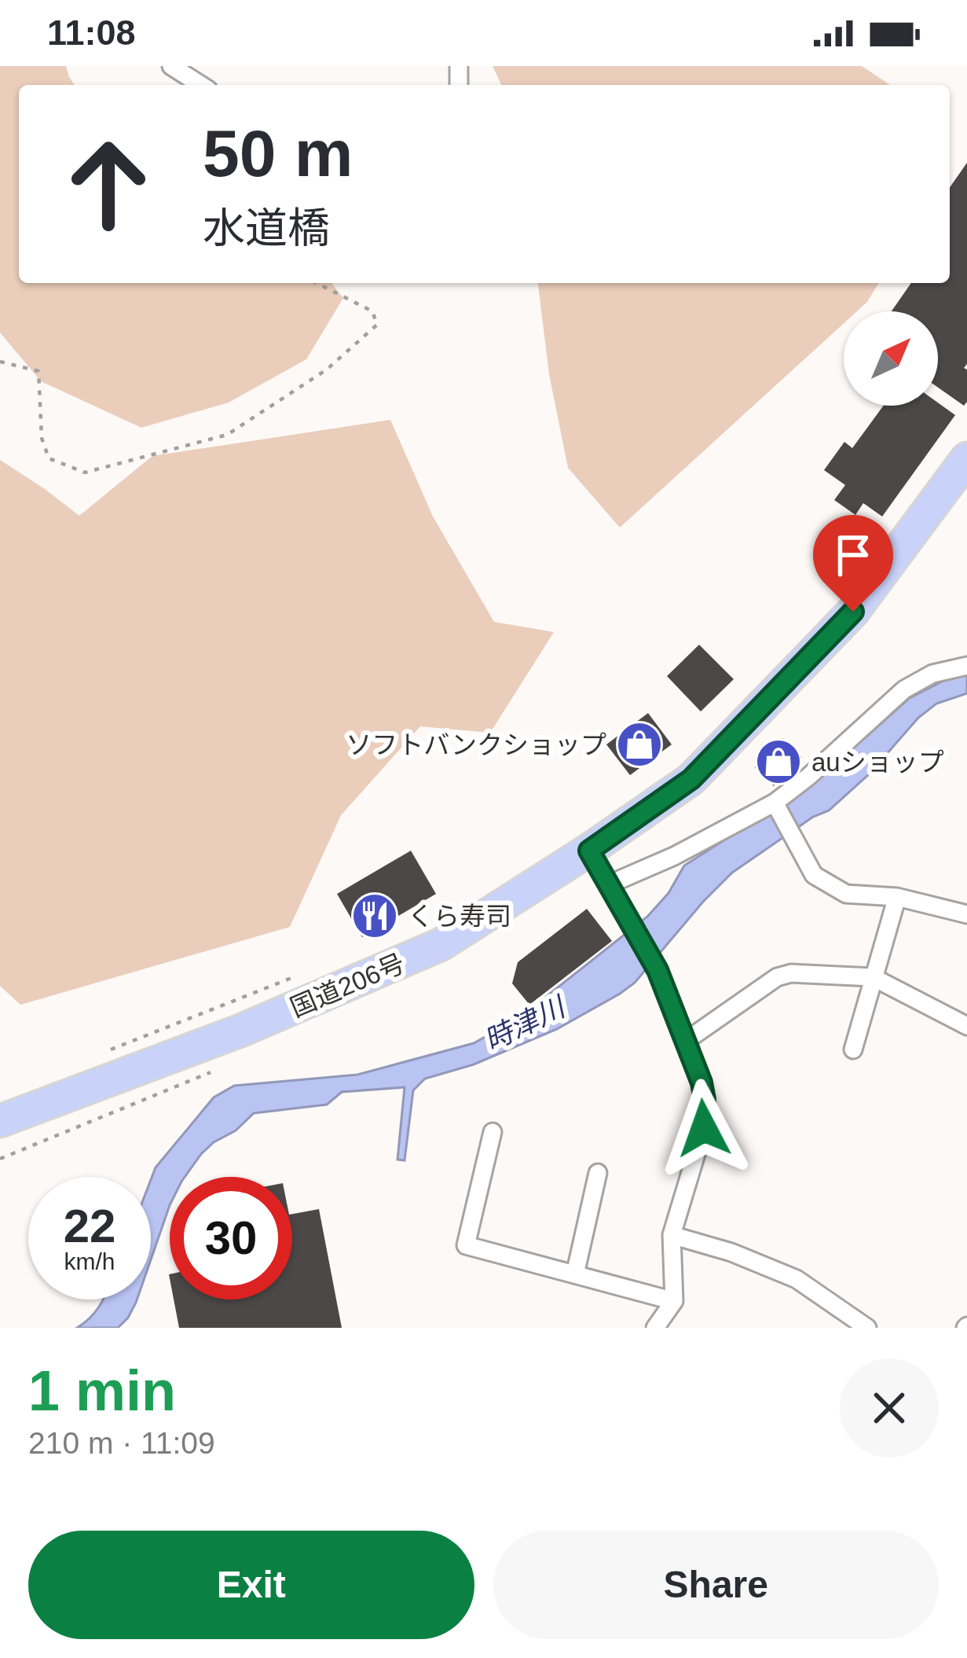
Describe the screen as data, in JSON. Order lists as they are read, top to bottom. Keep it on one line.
{"streets":{"highway":["国道206号"]},"water":["時津川"],"places":{"shop":["ソフトバンクショップ","auショップ"],"restaurant":["くら寿司"]},"north":"top right","page":{"status":"11:08","turn":["50 m","水道橋"],"speed":"22 km/h","limit":"30","heading":["1 min","210 m · 11:09"],"buttons":["Exit","Share"]}}
